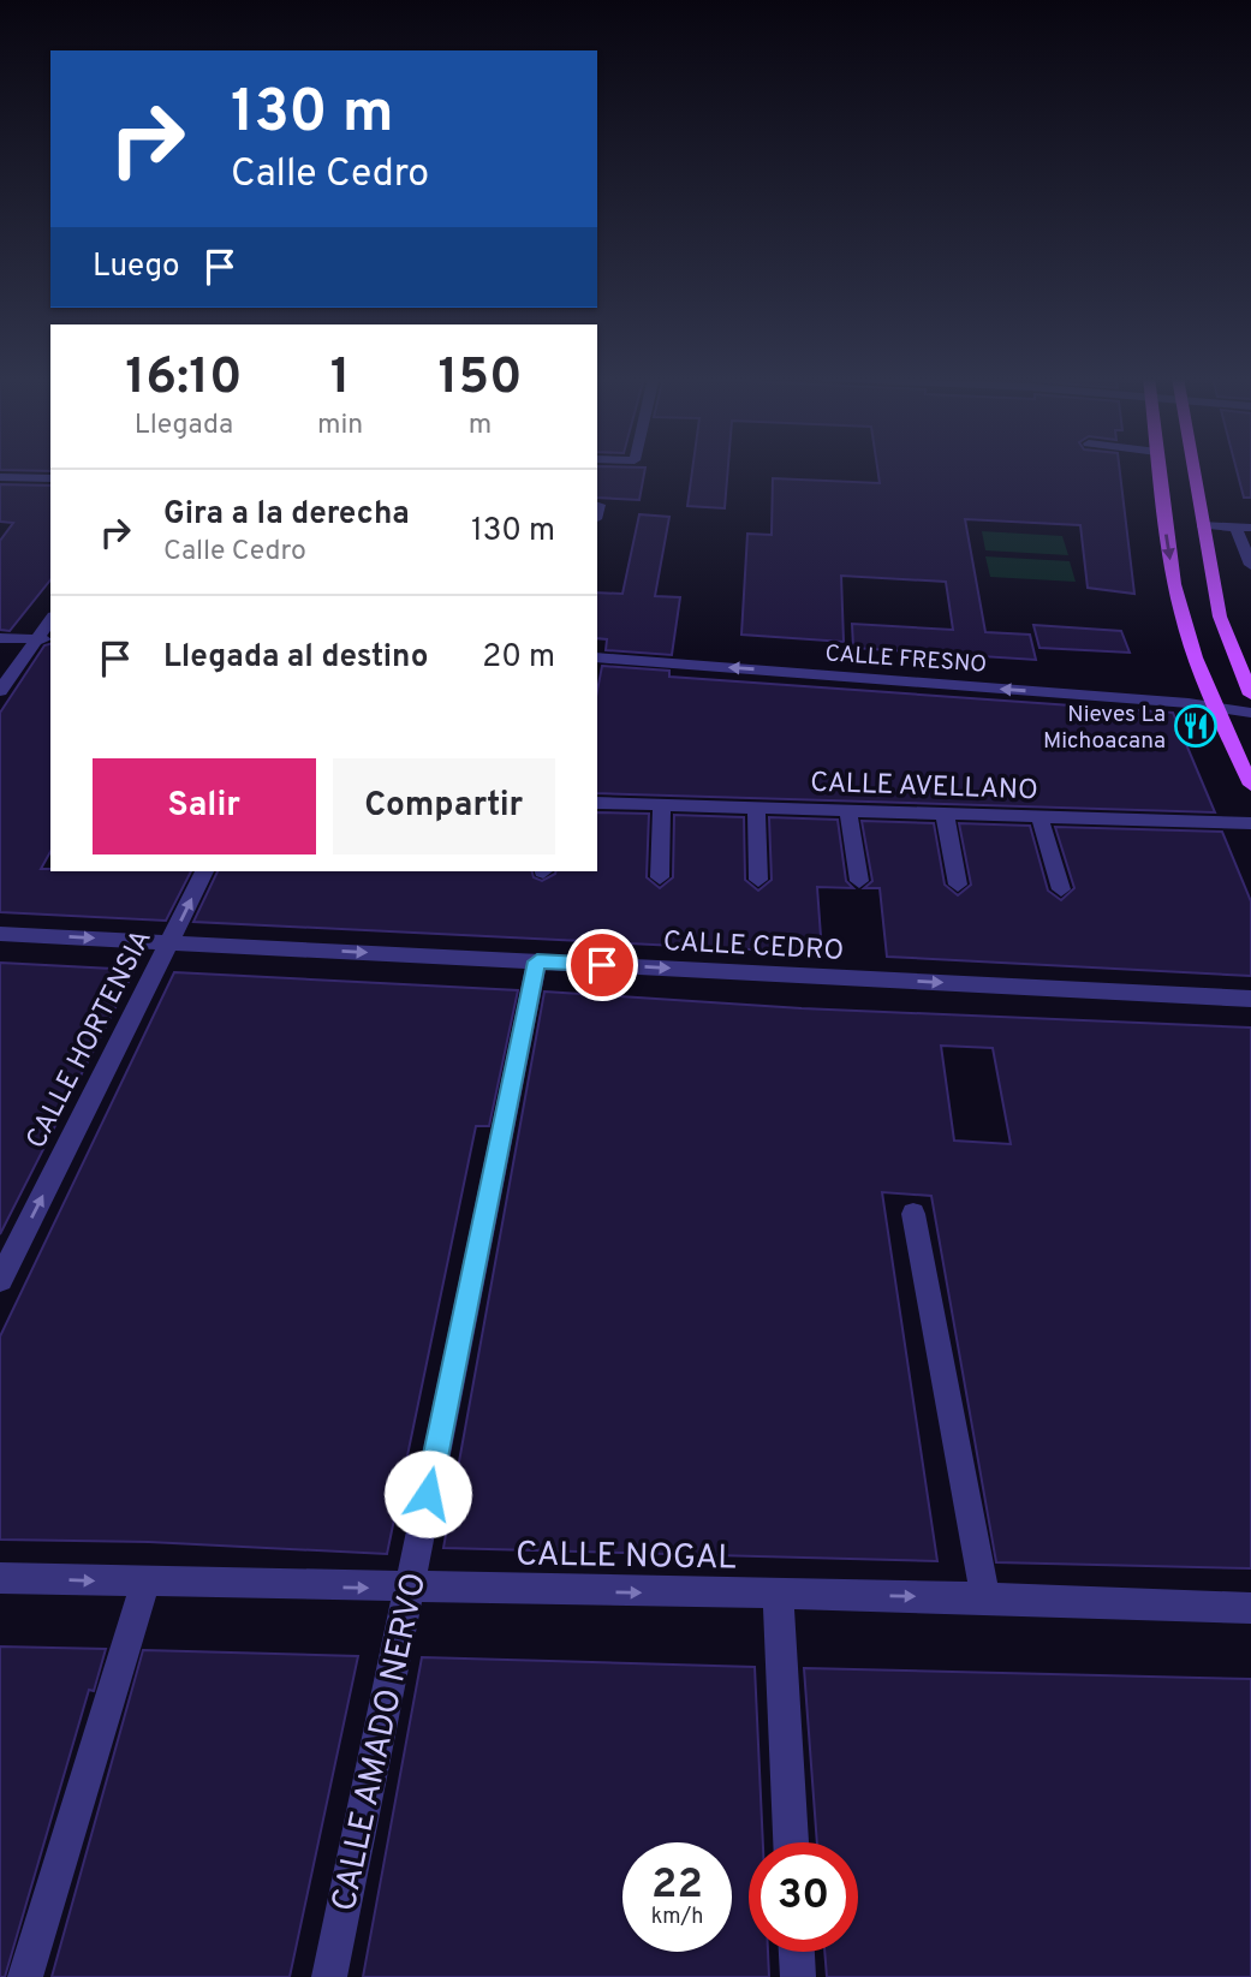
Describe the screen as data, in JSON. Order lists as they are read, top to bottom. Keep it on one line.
{"streets":{"street":["CALLE FRESNO","CALLE AVELLANO","CALLE CEDRO","CALLE HORTENSIA","CALLE NOGAL","CALLE AMADO NERVO"]},"crossings":[["CALLE CEDRO","CALLE HORTENSIA"],["CALLE CEDRO","CALLE AMADO NERVO"],["CALLE NOGAL","CALLE AMADO NERVO"]],"one_way":["CALLE FRESNO","CALLE CEDRO","CALLE HORTENSIA","CALLE NOGAL"],"places":{"restaurant":["Nieves La Michoacana"]},"page":{"turn":["130 m","Calle Cedro"],"then":"Luego","eta":["16:10","Llegada","1","min","150","m"],"list":[{"name":"Gira a la derecha","note":"Calle Cedro","value":"130 m"},{"name":"Llegada al destino","value":"20 m"}],"buttons":["Salir","Compartir"],"speed":"22 km/h","limit":"30"}}
